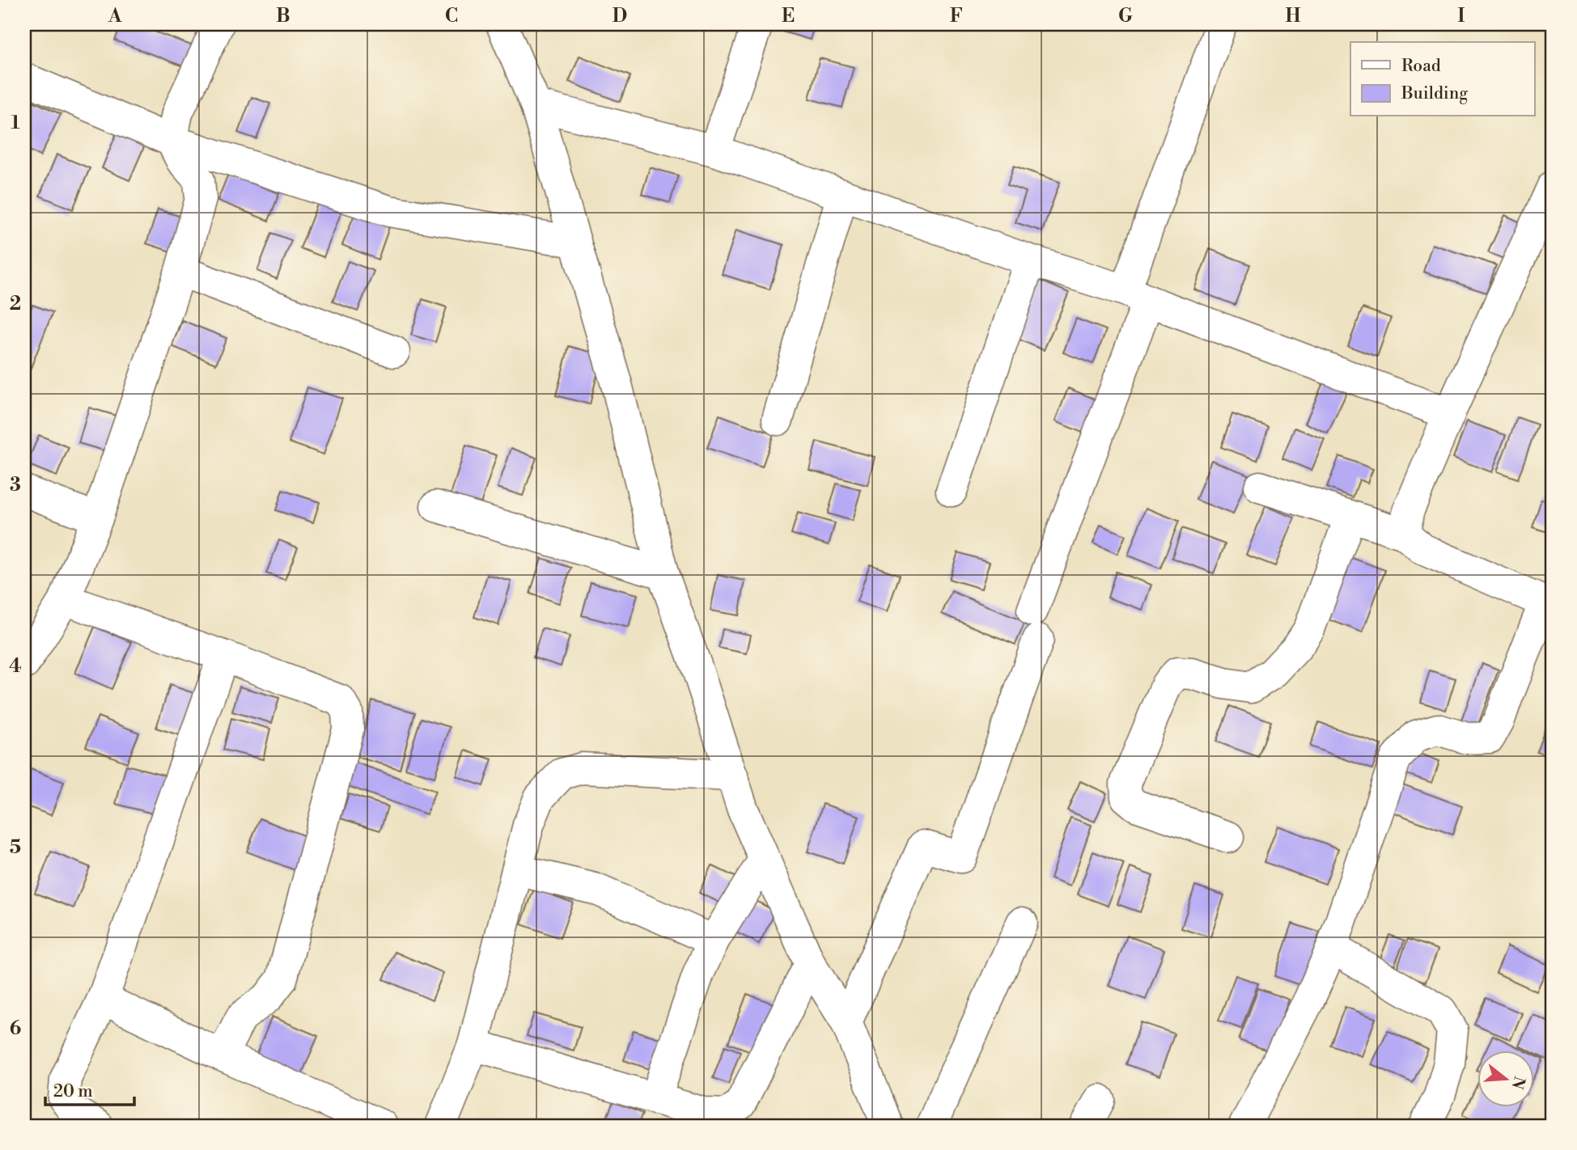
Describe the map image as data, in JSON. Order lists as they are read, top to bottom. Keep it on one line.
{"legend":["Road","Building"],"scale_bar":"20 m","north":"right","grid":{"columns":["A","B","C","D","E","F","G","H","I"],"rows":["1","2","3","4","5","6"]}}
